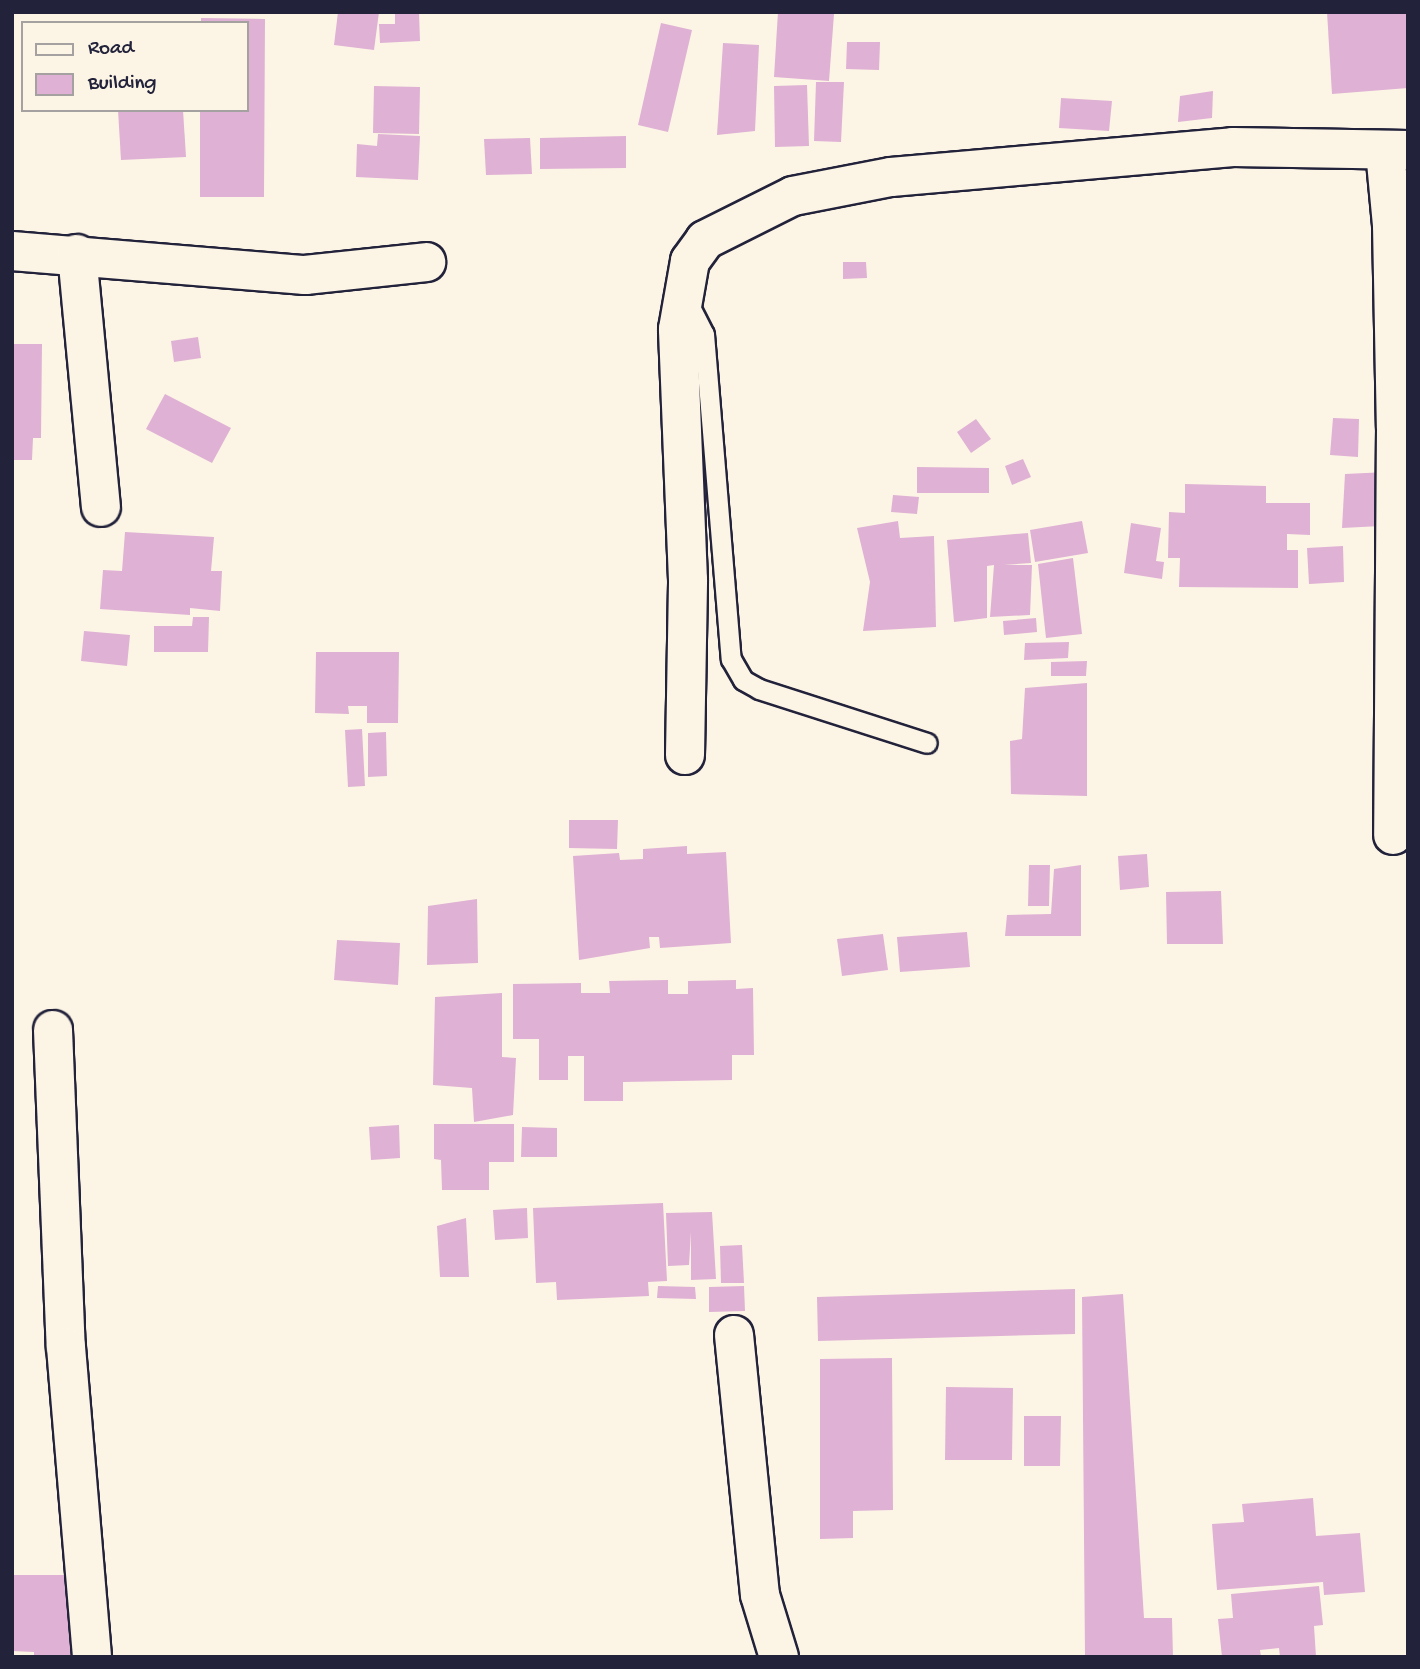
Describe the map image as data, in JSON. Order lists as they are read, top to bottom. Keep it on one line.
{"legend":["Road","Building"]}
